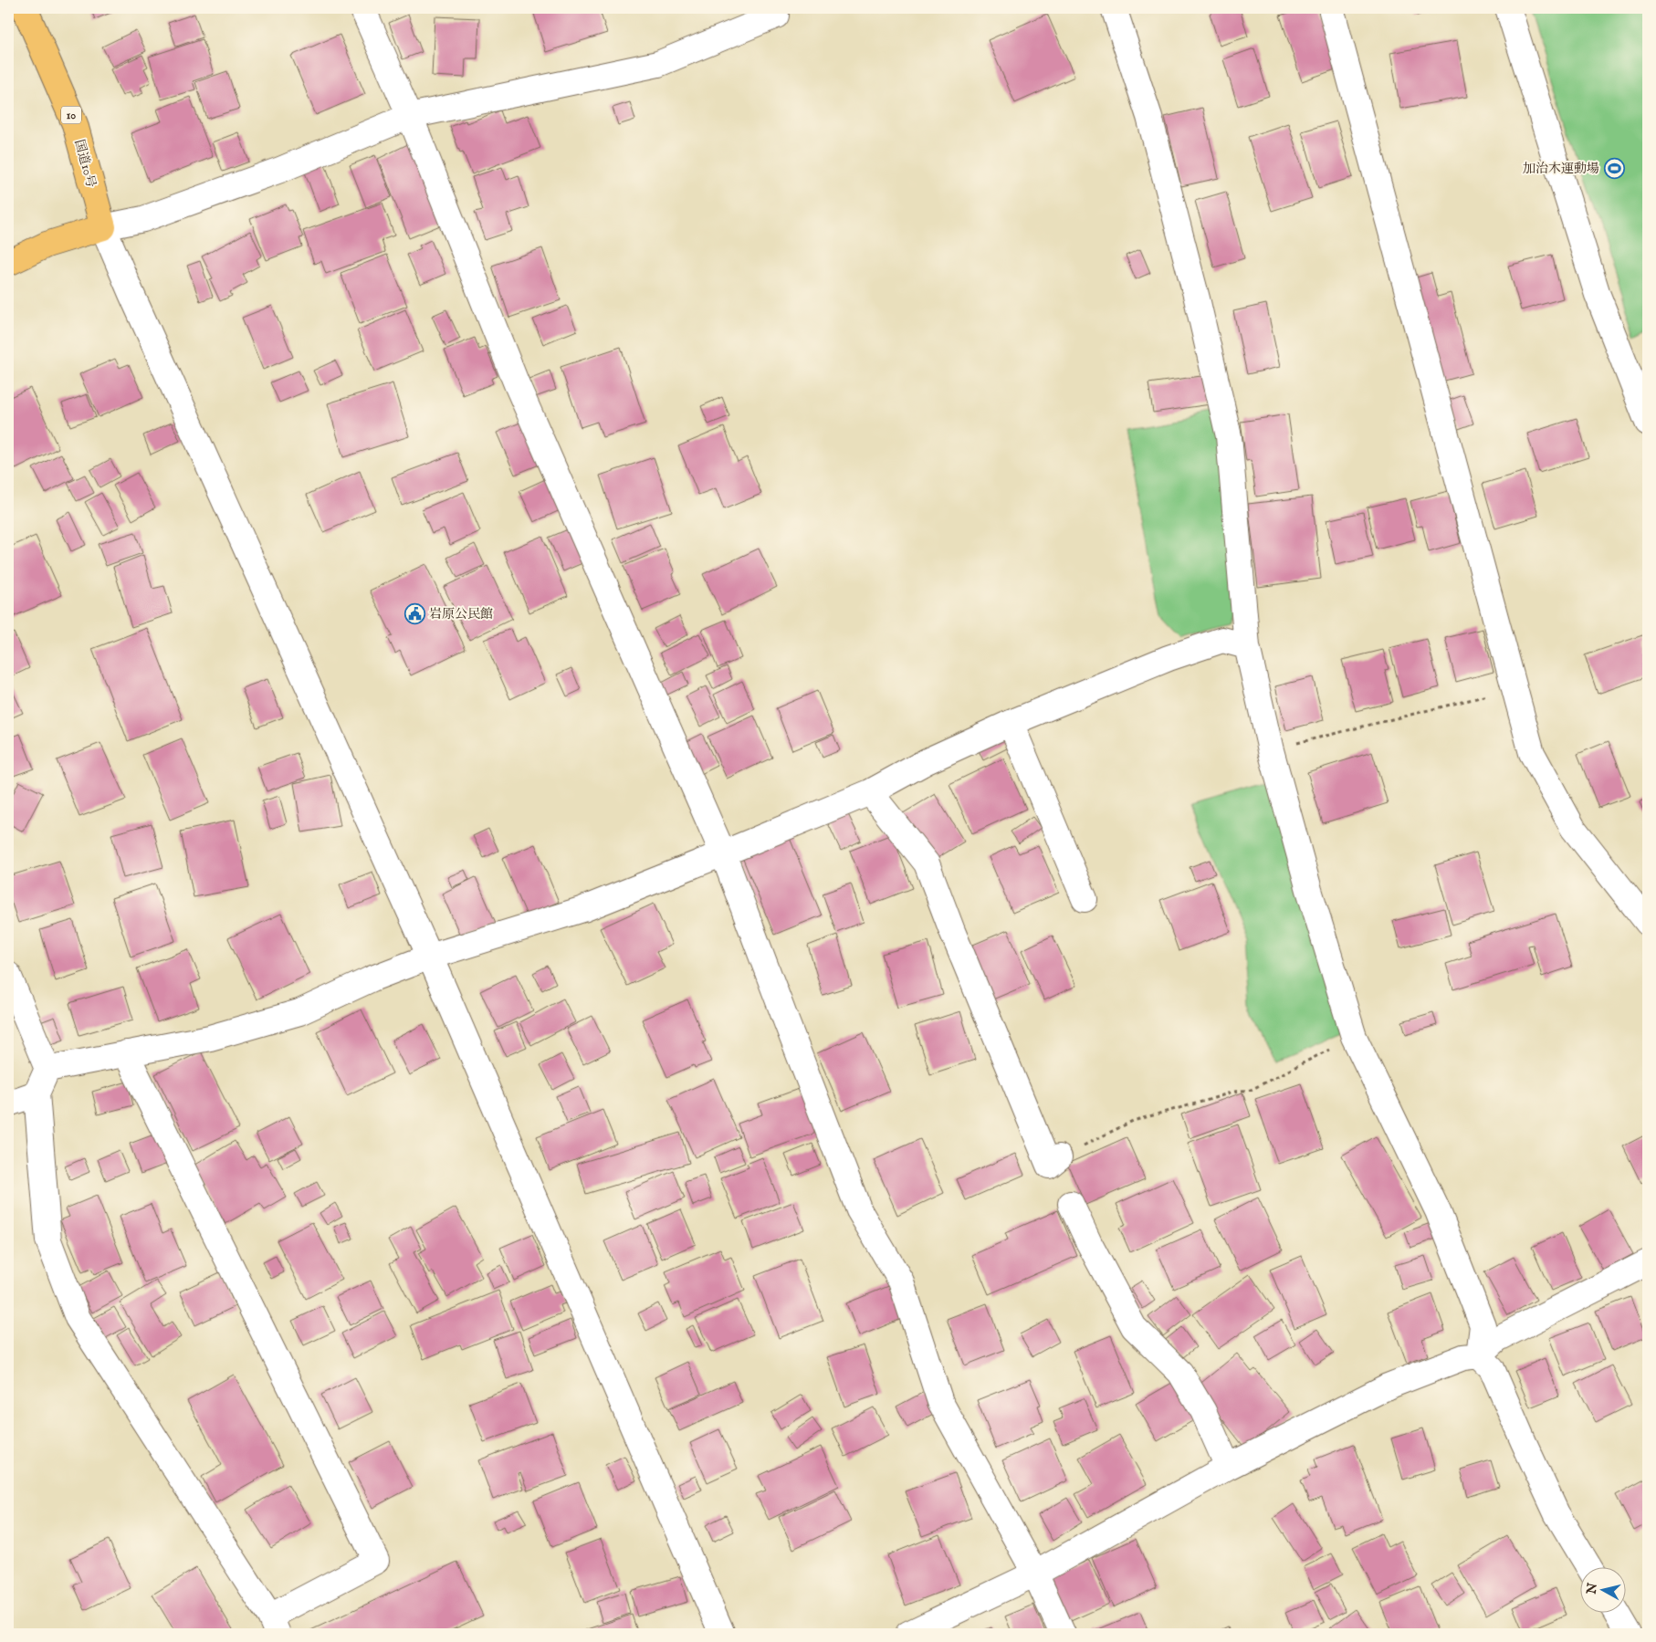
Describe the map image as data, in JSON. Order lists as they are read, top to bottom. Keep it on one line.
{"streets":{"highway":["10","国道10号"]},"places":{"sports":["加治木運動場"],"public building":["岩原公民館"]},"north":"left"}
